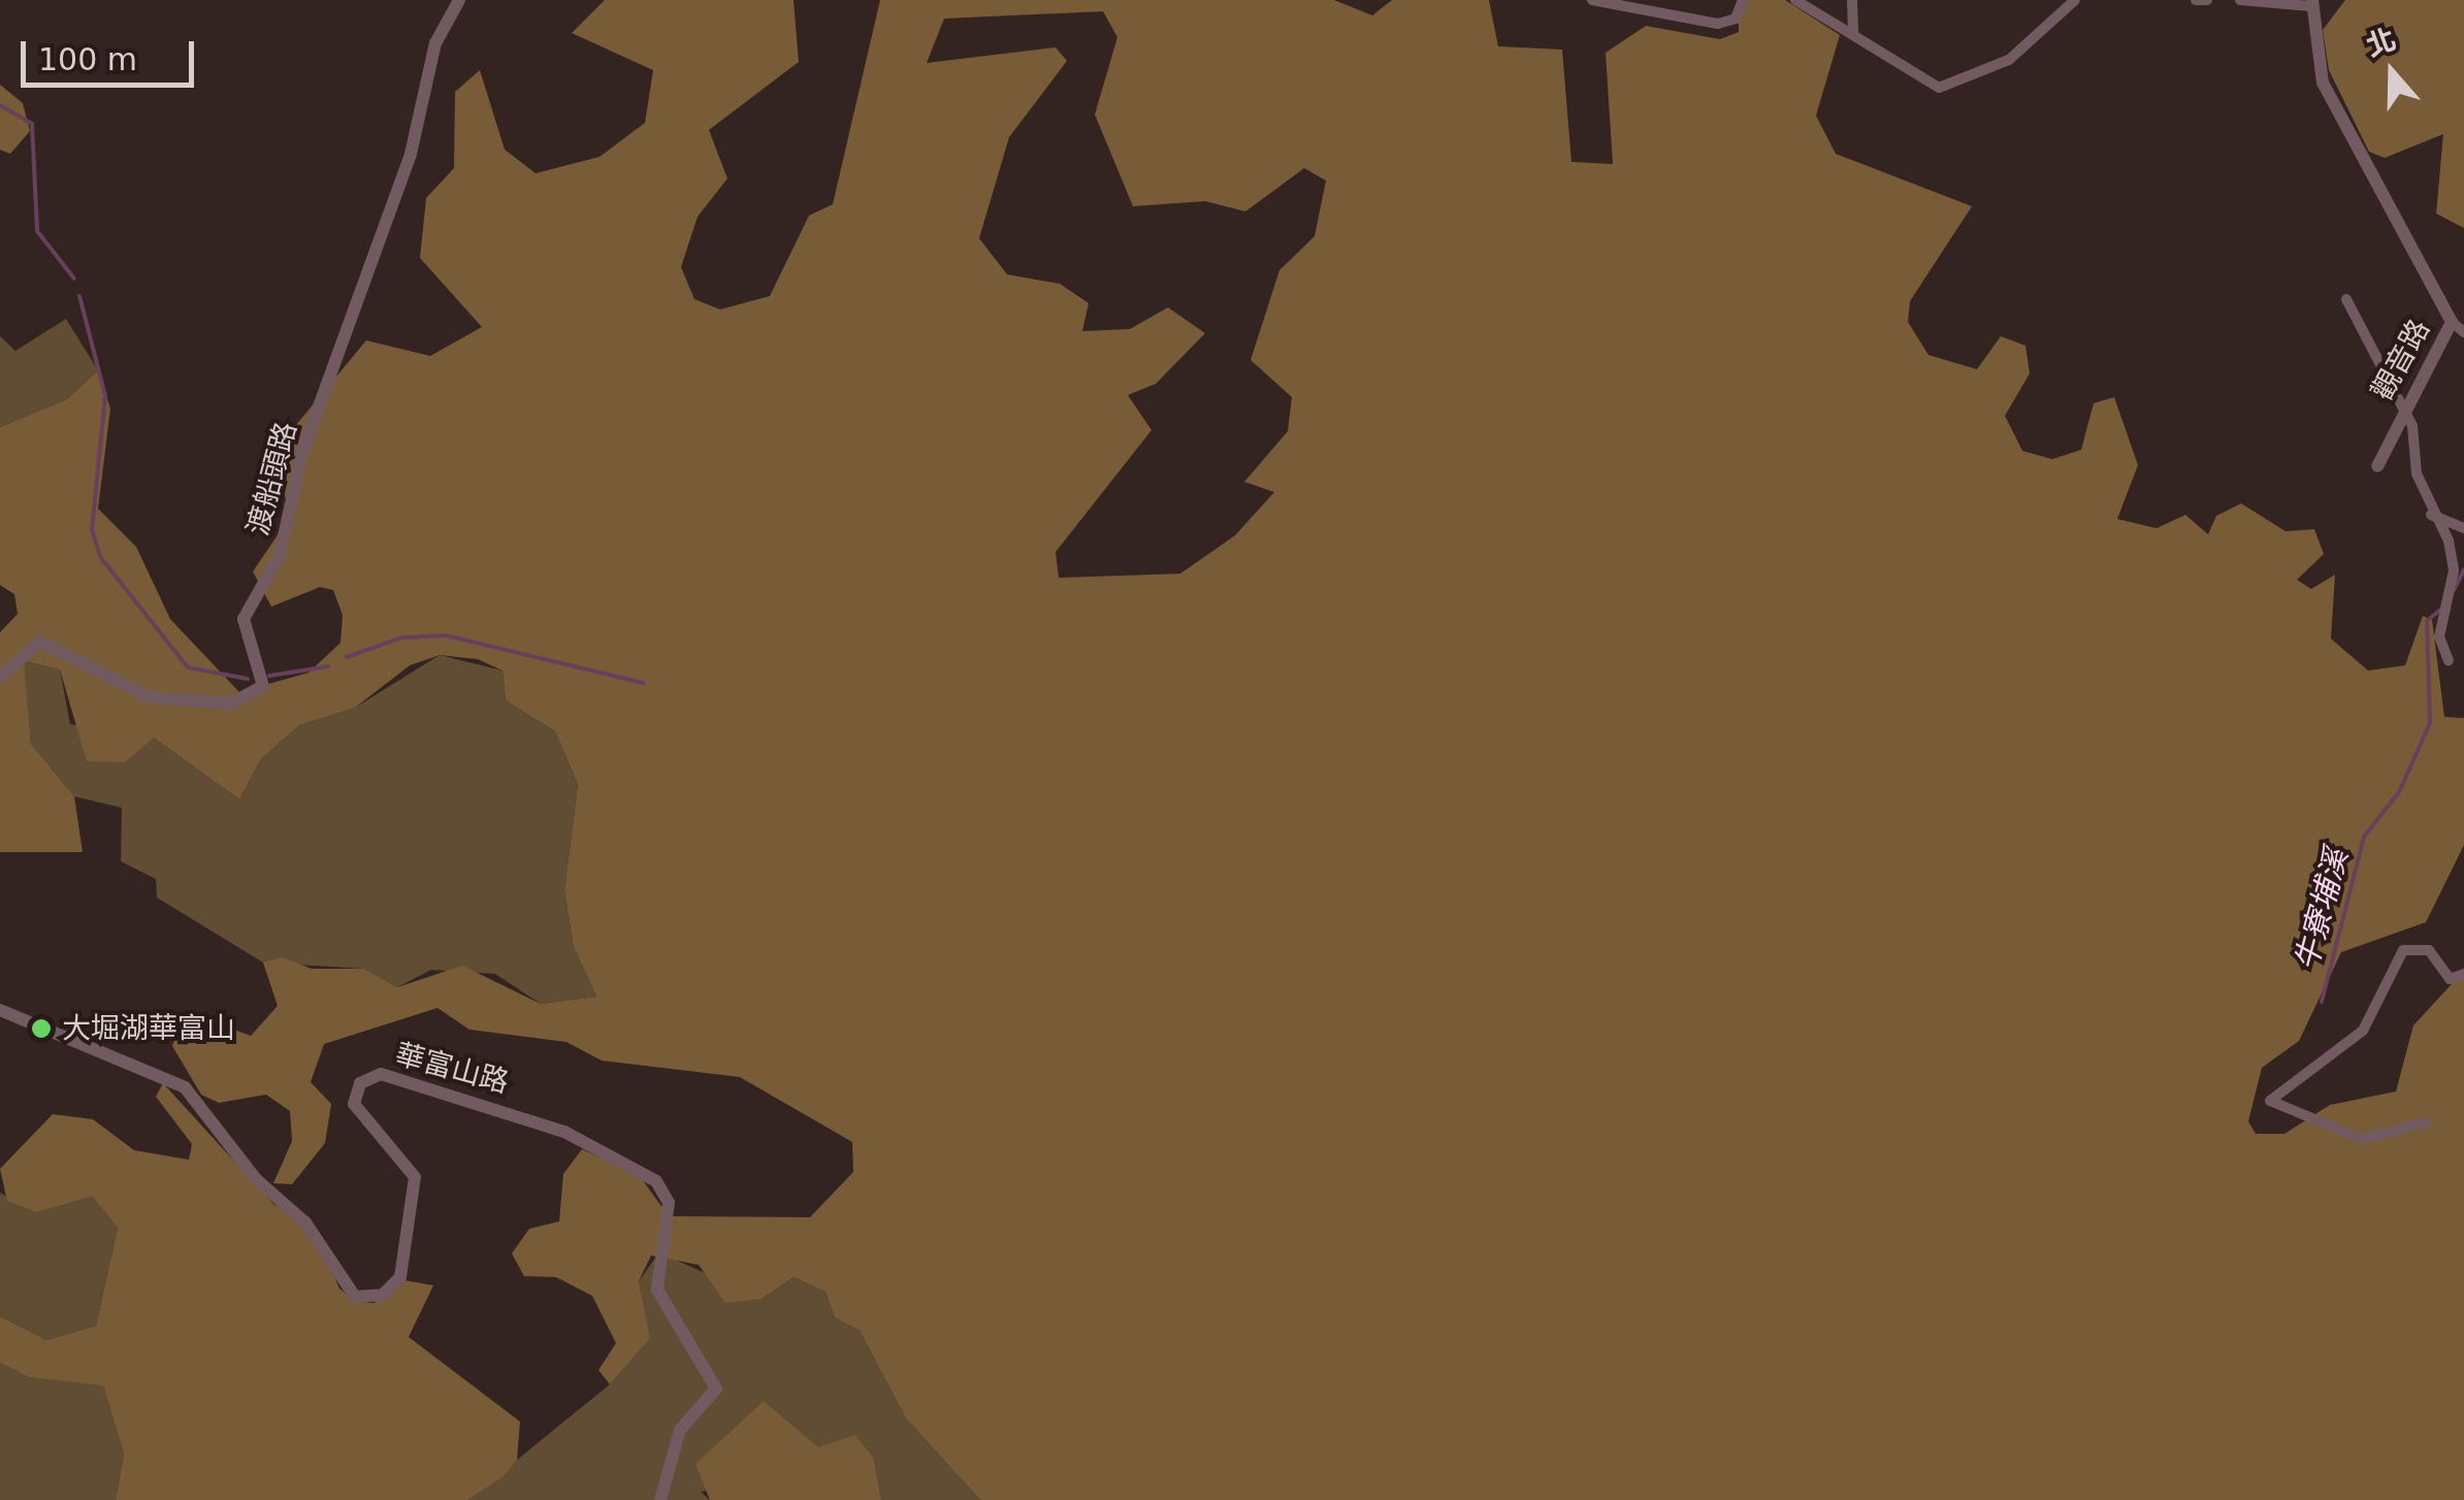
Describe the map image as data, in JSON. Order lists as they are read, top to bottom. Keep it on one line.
{"streets":{"street":["觀音路","渡船頭路","華富山路"]},"water":["牛寮埔溪"],"places":["大堀湖華富山"],"scale_bar":"100 m","north":"top"}
